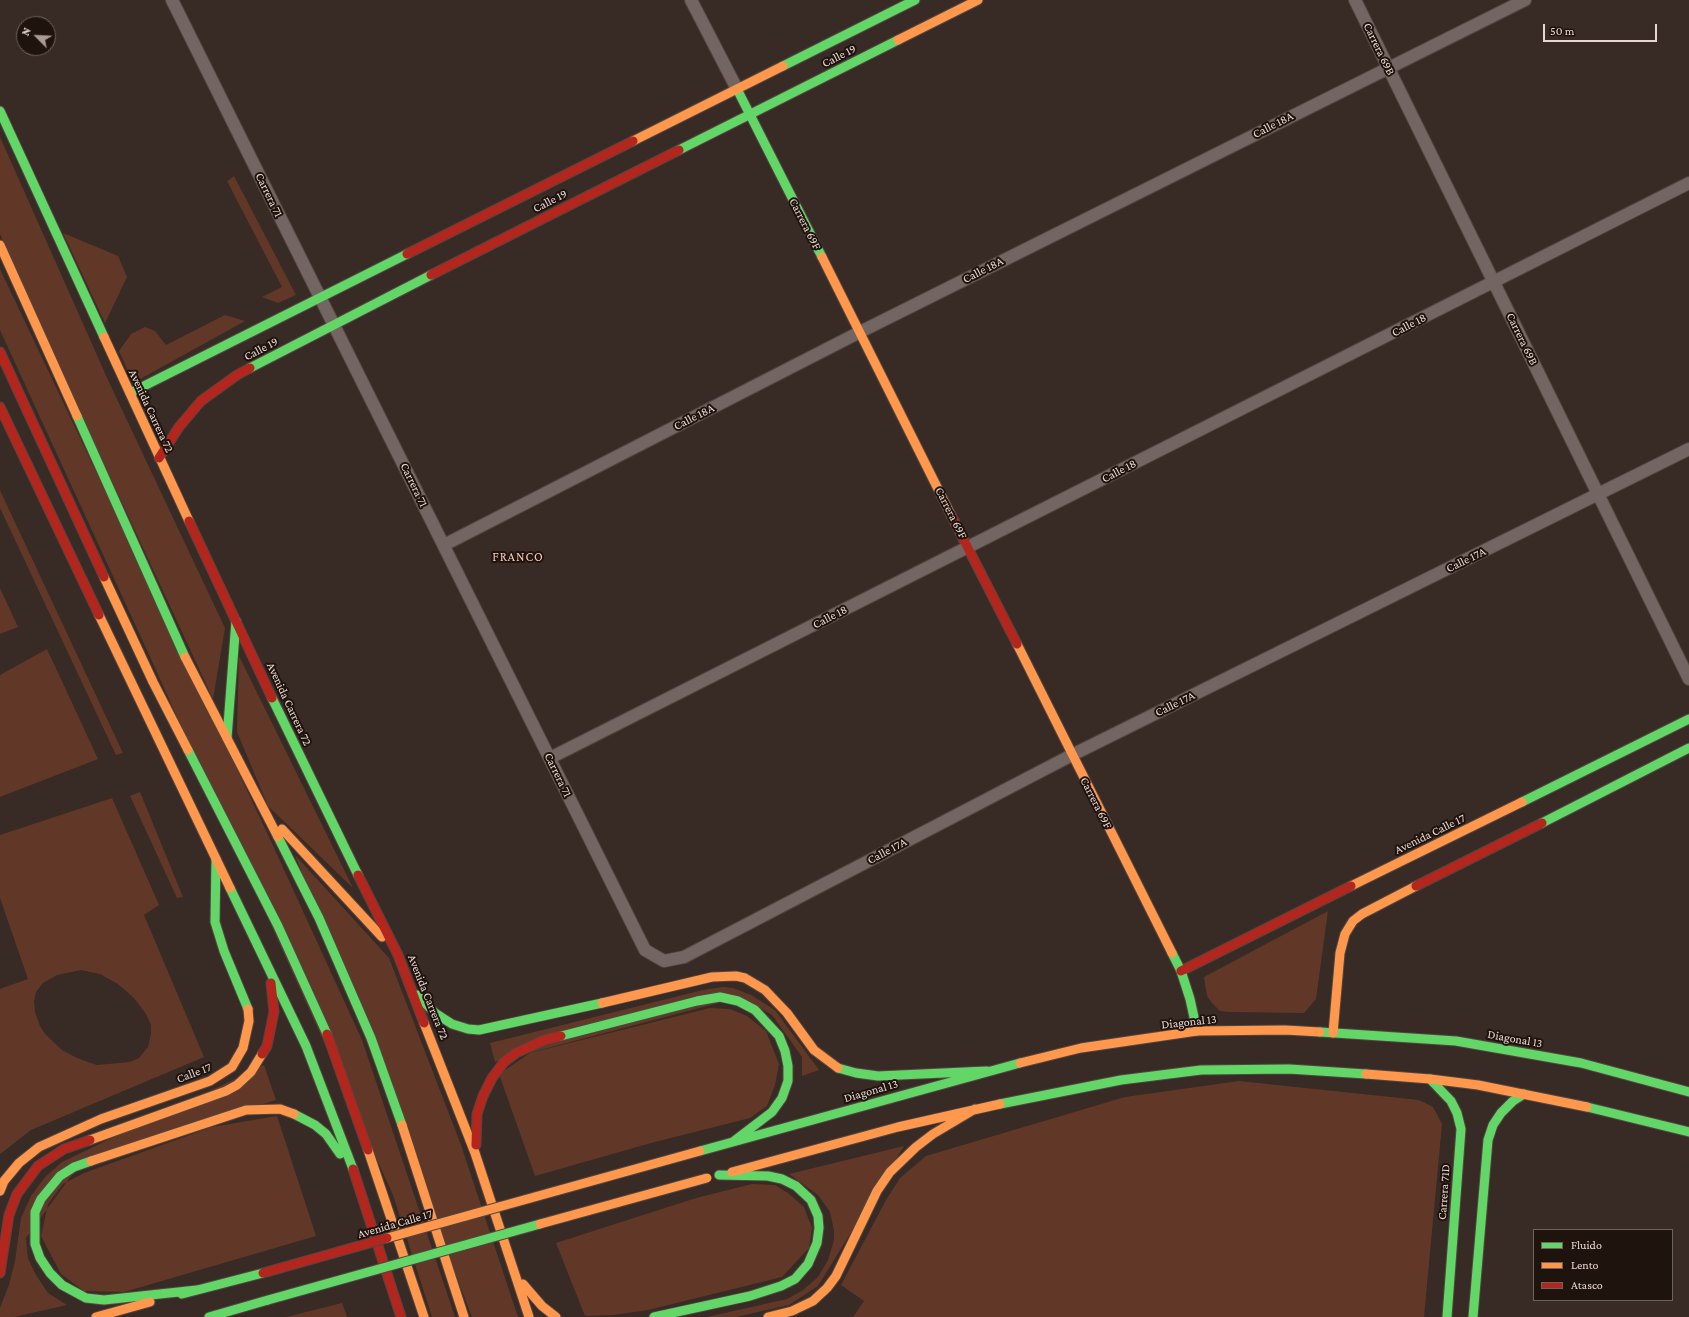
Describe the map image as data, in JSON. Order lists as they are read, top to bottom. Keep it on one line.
{"streets":{"main road":["Calle 19","Carrera 69F","Avenida Carrera 72","Avenida Calle 17","Diagonal 13","Calle 17","Carrera 71D"],"street":["Carrera 69B","Calle 18A","Carrera 71","Calle 18","Calle 17A"]},"crossings":[["Carrera 69B","Calle 18A"],["Carrera 69B","Calle 18"],["Carrera 69B","Calle 17A"],["Calle 19","Carrera 71"],["Calle 19","Carrera 69F"],["Calle 19","Avenida Carrera 72"],["Calle 18A","Carrera 71"],["Calle 18A","Carrera 69F"],["Carrera 71","Calle 18"],["Carrera 71","Calle 17A"],["Carrera 69F","Calle 18"],["Carrera 69F","Calle 17A"],["Carrera 69F","Avenida Calle 17"],["Carrera 69F","Diagonal 13"],["Avenida Calle 17","Diagonal 13"]],"districts":["FRANCO"],"legend":["Fluido","Lento","Atasco"],"scale_bar":"50 m","north":"top left"}
